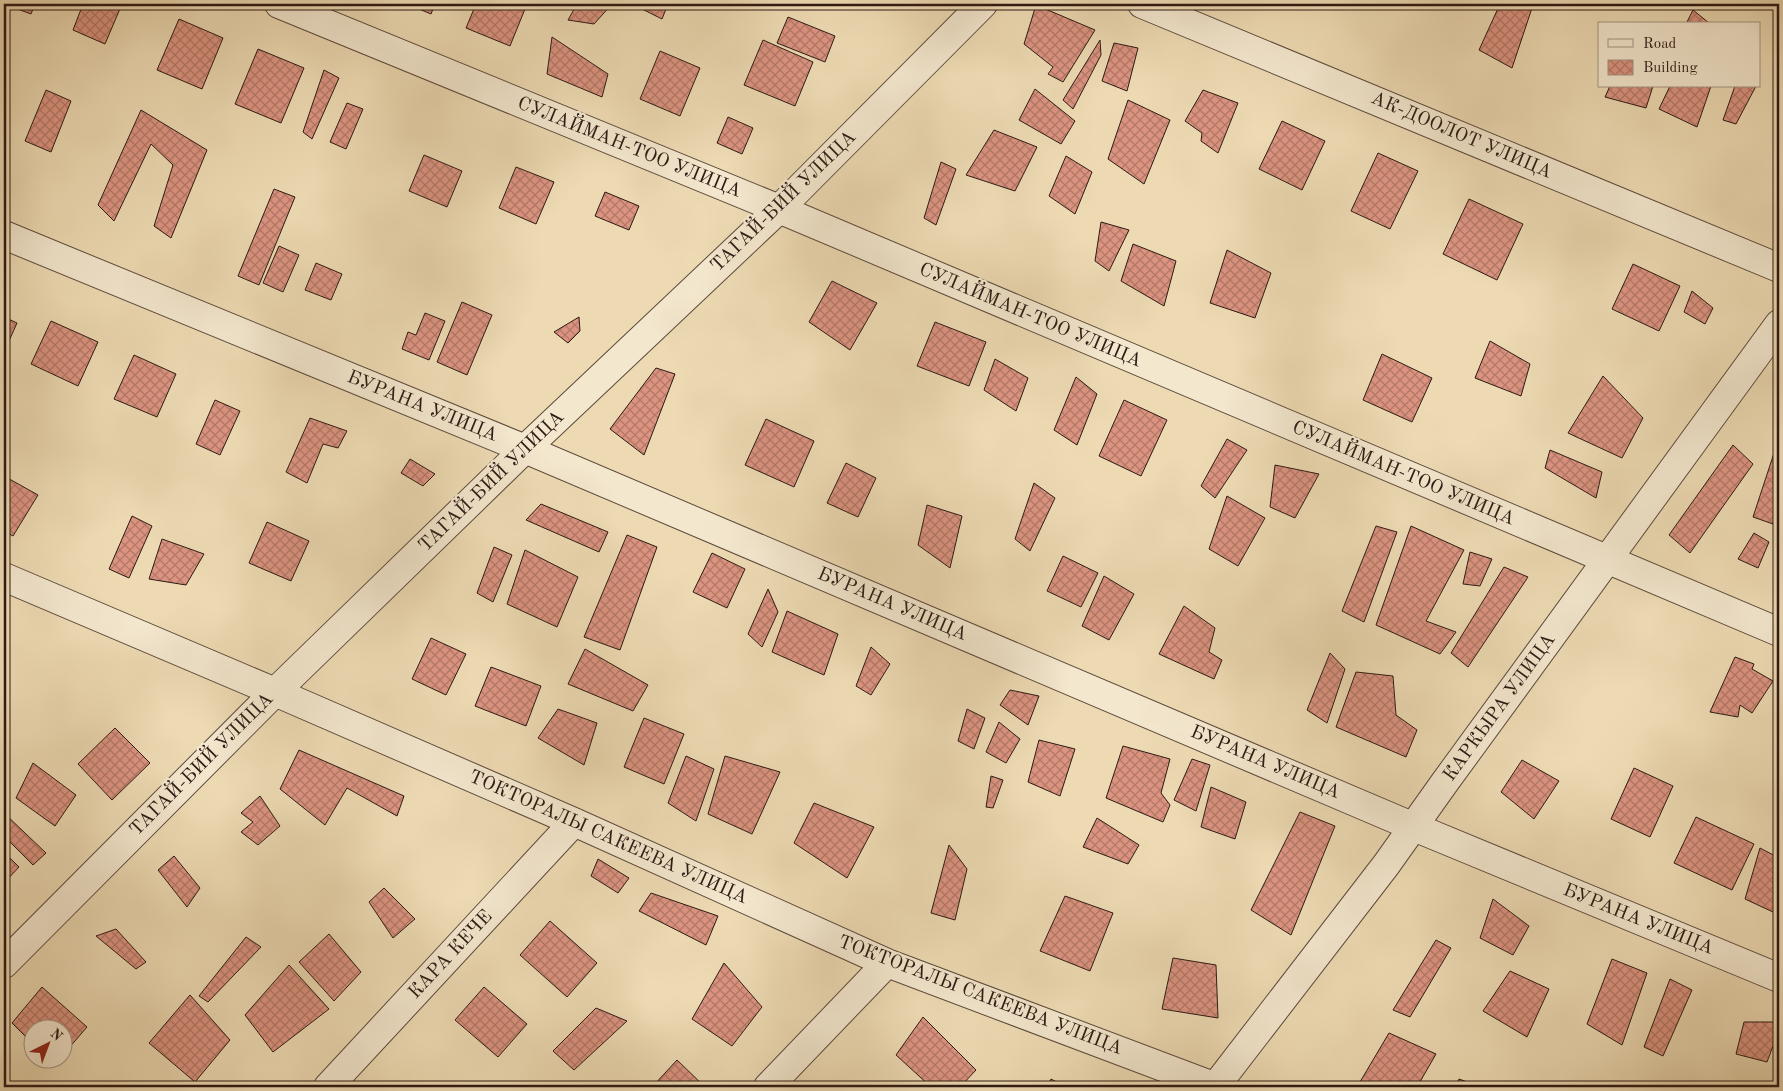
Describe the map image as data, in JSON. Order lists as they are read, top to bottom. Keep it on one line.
{"streets":{"street":["АК-ДООЛОТ УЛИЦА","СУЛАЙМАН-ТОО УЛИЦА","ТАГАЙ-БИЙ УЛИЦА","БУРАНА УЛИЦА","КАРКЫРА УЛИЦА","ТОКТОРАЛЫ САКЕЕВА УЛИЦА","КАРА КЕЧЕ"]},"crossings":[["СУЛАЙМАН-ТОО УЛИЦА","ТАГАЙ-БИЙ УЛИЦА"],["СУЛАЙМАН-ТОО УЛИЦА","КАРКЫРА УЛИЦА"],["ТАГАЙ-БИЙ УЛИЦА","БУРАНА УЛИЦА"],["ТАГАЙ-БИЙ УЛИЦА","ТОКТОРАЛЫ САКЕЕВА УЛИЦА"],["БУРАНА УЛИЦА","КАРКЫРА УЛИЦА"],["КАРКЫРА УЛИЦА","ТОКТОРАЛЫ САКЕЕВА УЛИЦА"],["ТОКТОРАЛЫ САКЕЕВА УЛИЦА","КАРА КЕЧЕ"]],"legend":["Road","Building"],"north":"top right"}
